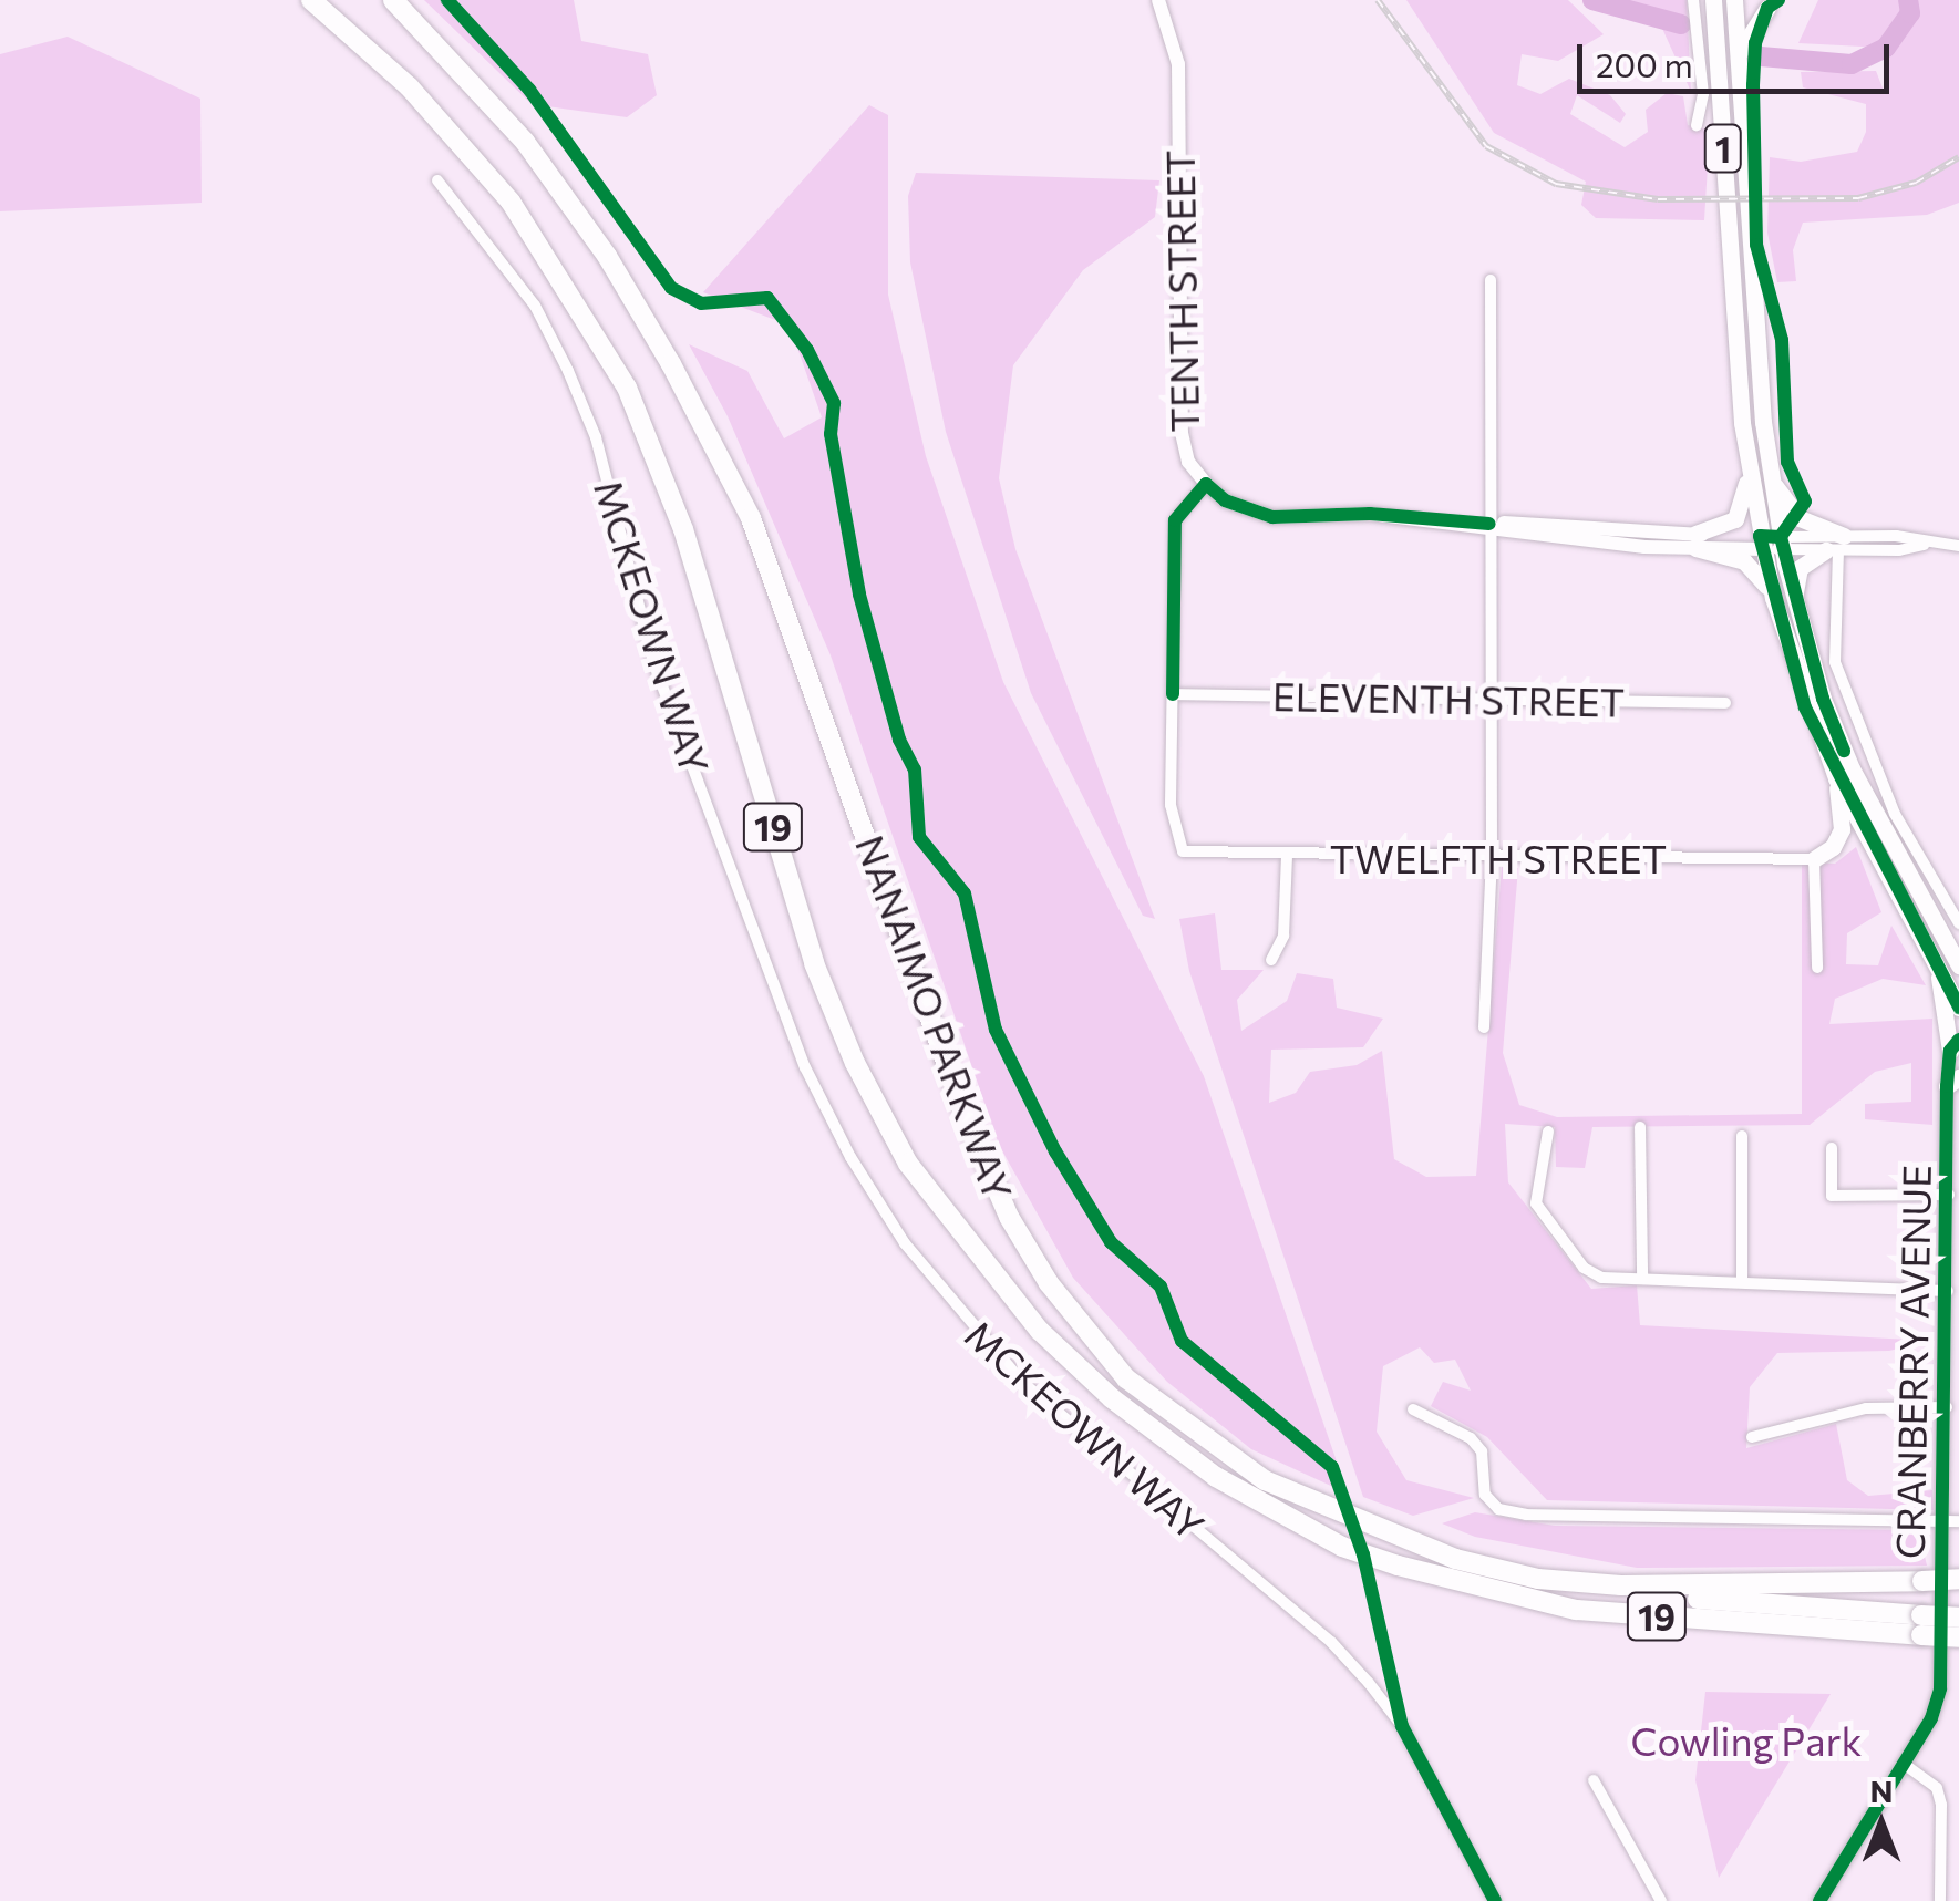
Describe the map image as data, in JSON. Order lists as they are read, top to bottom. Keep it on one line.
{"streets":{"highway":["1","19","NANAIMO PARKWAY"],"street":["TENTH STREET","MCKEOWN WAY","ELEVENTH STREET","TWELFTH STREET","CRANBERRY AVENUE"]},"crossings":[["1","TENTH STREET"],["ELEVENTH STREET","TWELFTH STREET"]],"parks":["Cowling Park"],"scale_bar":"200 m","north":"top"}
